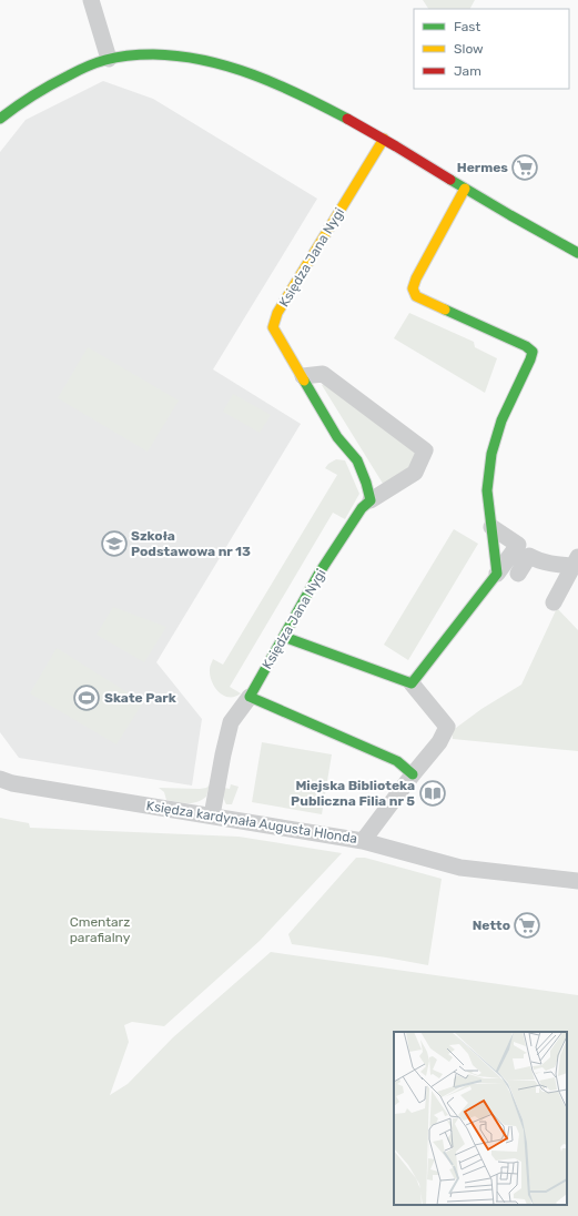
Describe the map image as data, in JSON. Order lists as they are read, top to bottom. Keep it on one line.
{"streets":{"street":["Księdza Jana Nygi","Księdza kardynała Augusta Hlonda"]},"crossings":[["Księdza Jana Nygi","Księdza kardynała Augusta Hlonda"]],"parks":["Cmentarz parafialny"],"places":{"supermarket":["Hermes","Netto"],"school or university":["Szkoła Podstawowa nr 13"],"sports":["Skate Park"],"library":["Miejska Biblioteka Publiczna Filia nr 5"]},"legend":["Fast","Slow","Jam"]}
